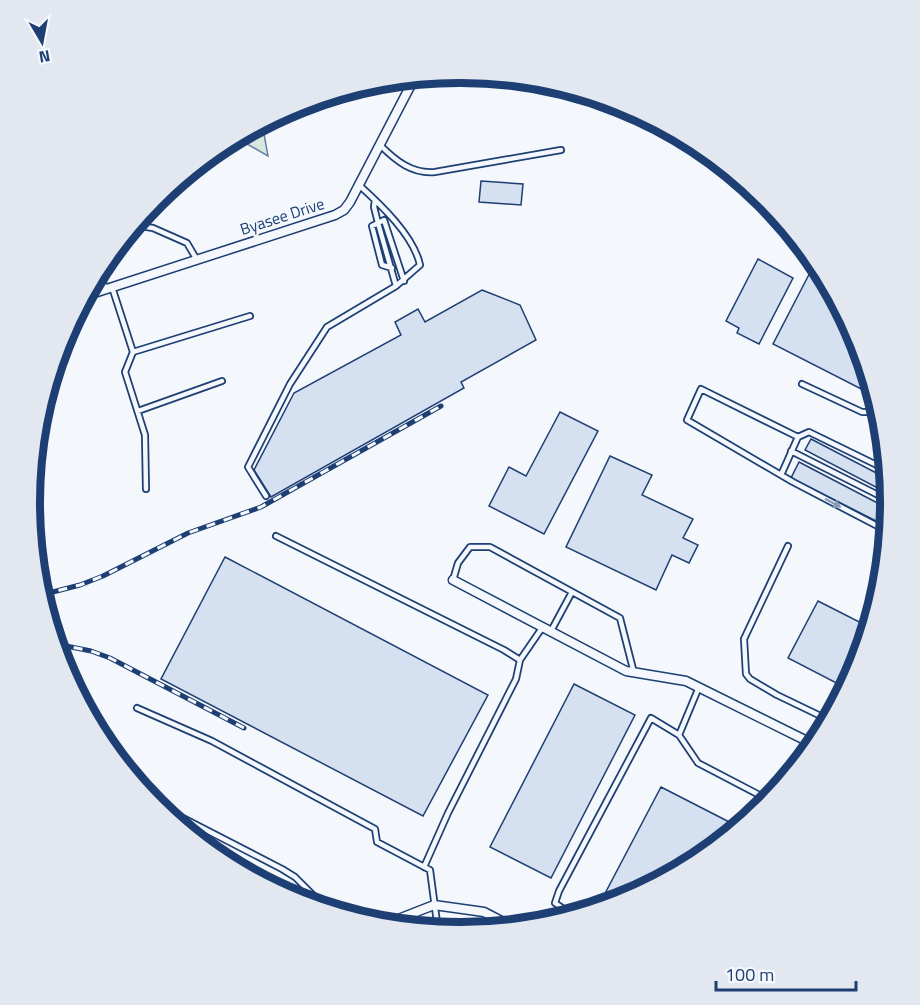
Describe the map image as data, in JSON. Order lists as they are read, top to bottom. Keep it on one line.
{"streets":{"street":["Byasee Drive"]},"scale_bar":"100 m","north":"bottom"}
